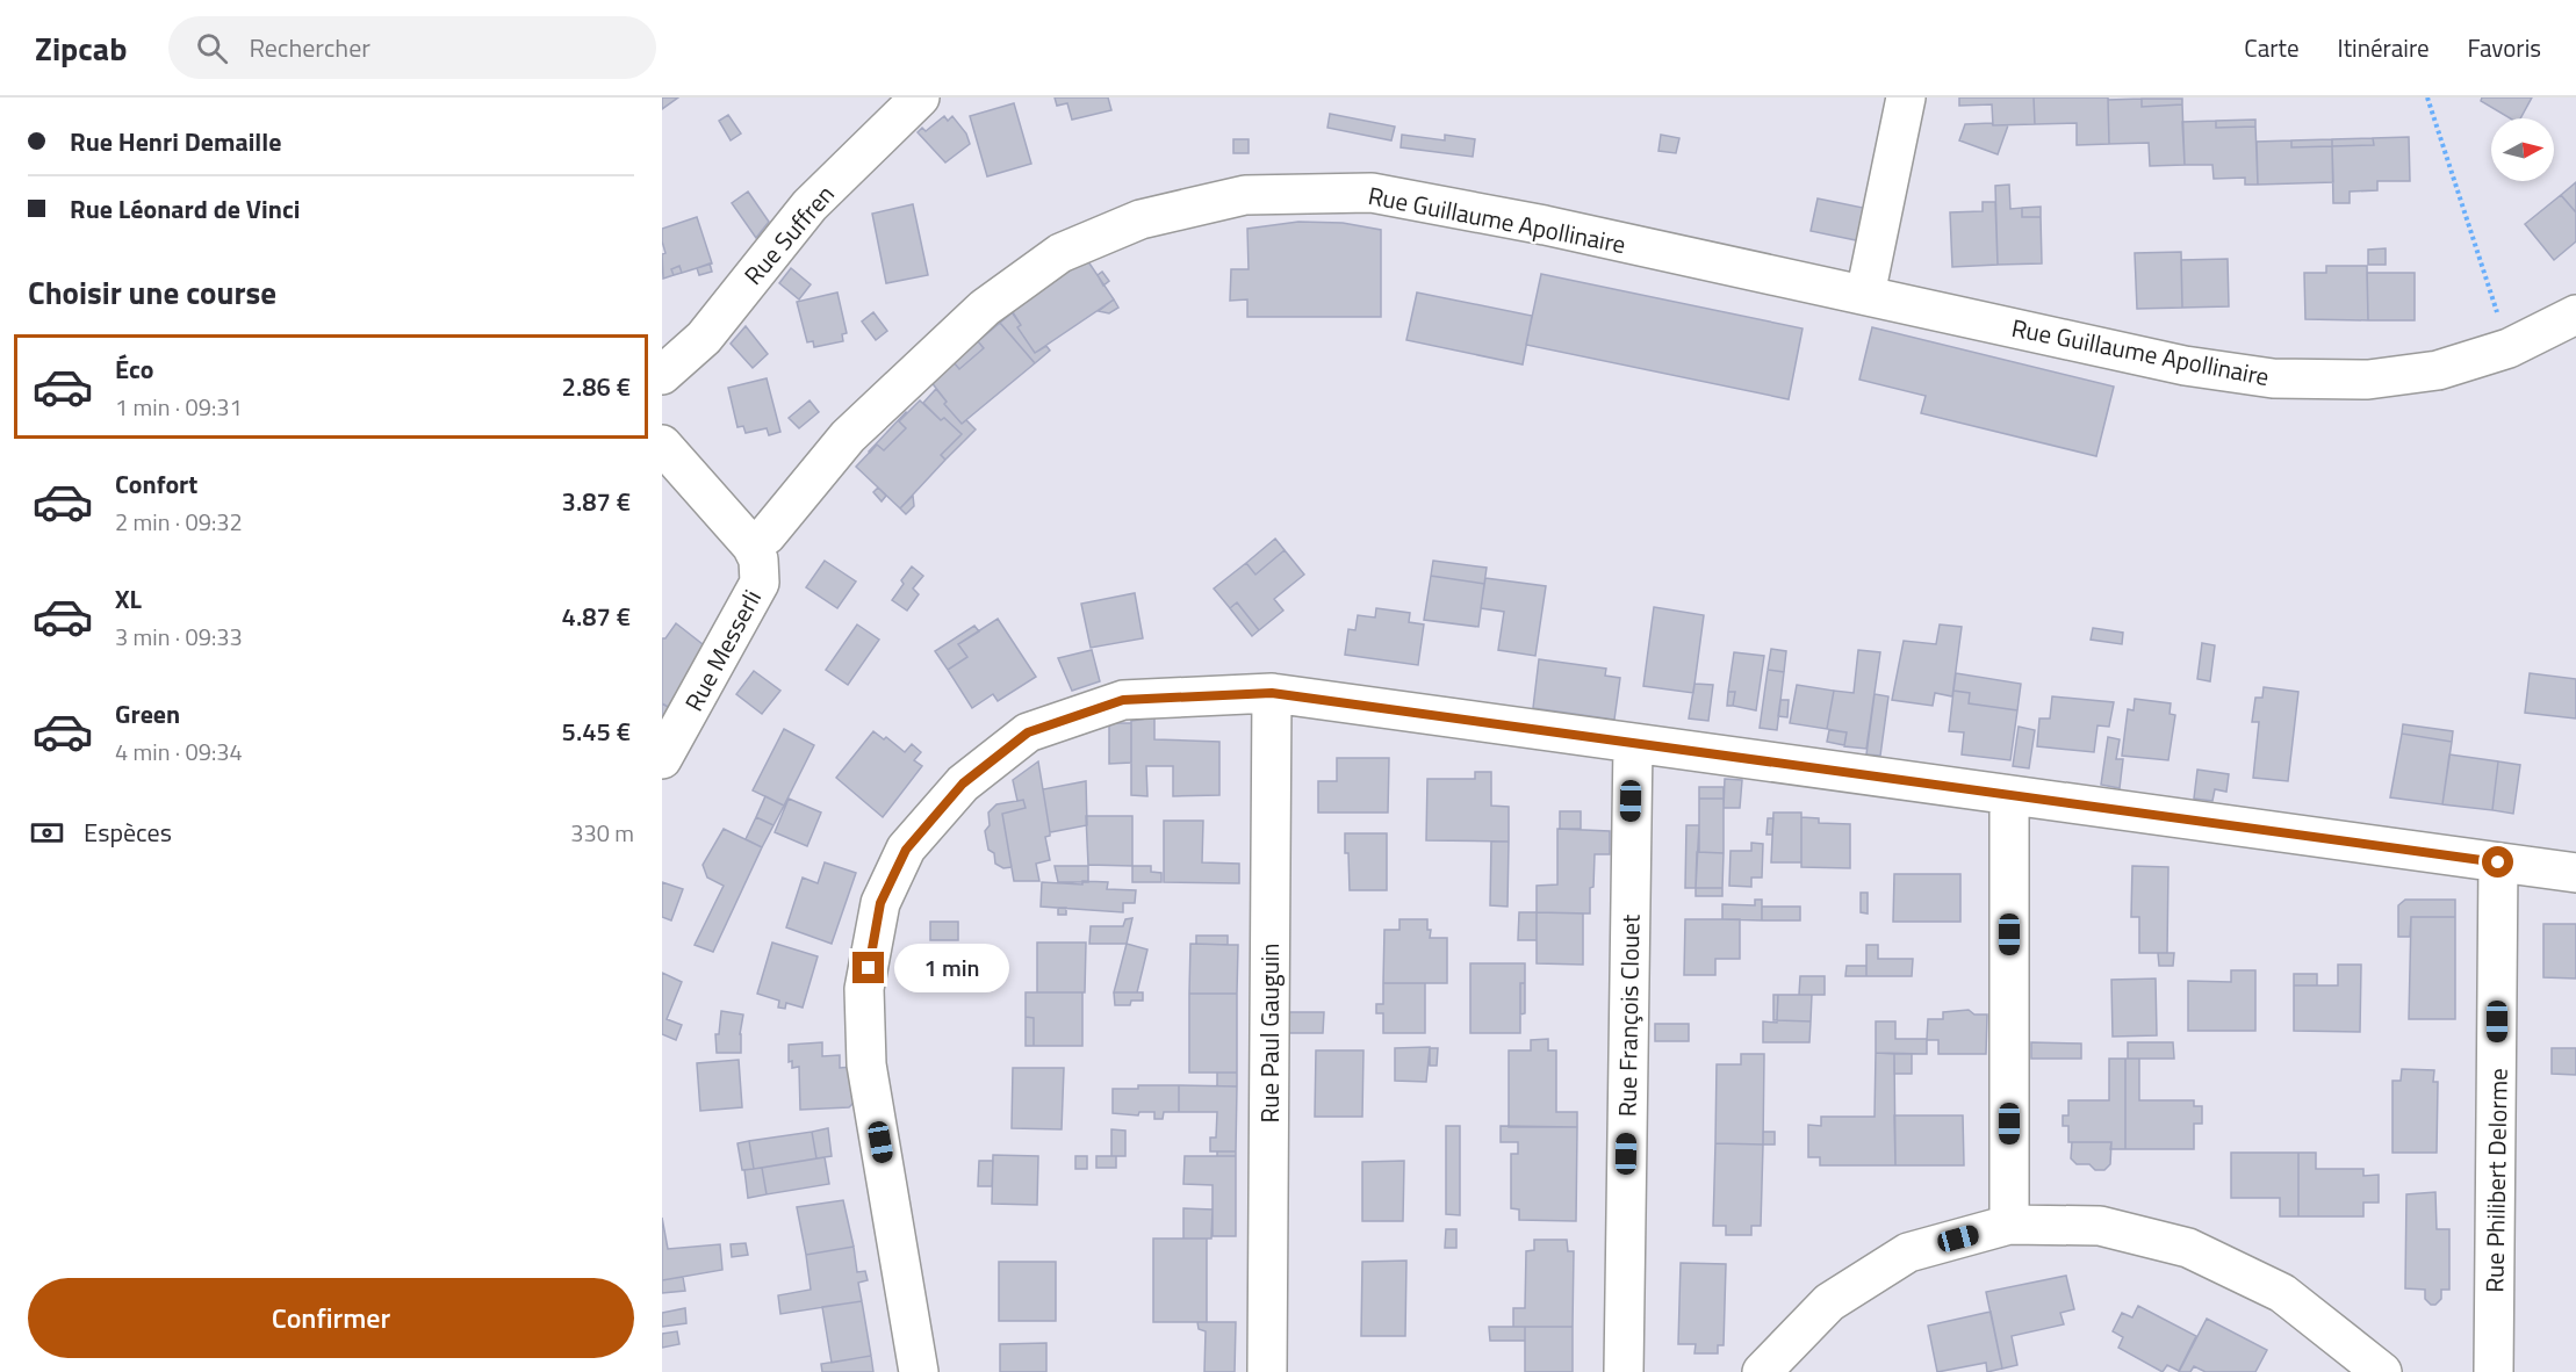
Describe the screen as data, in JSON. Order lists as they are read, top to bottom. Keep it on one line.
{"streets":{"street":["Rue Guillaume Apollinaire","Rue Suffren","Rue Messerli","Rue François Clouet","Rue Paul Gauguin","Rue Philibert Delorme"]},"crossings":[["Rue Guillaume Apollinaire","Rue Messerli"]],"north":"right","page":{"header":"Zipcab","search":"Rechercher","nav":["Carte","Itinéraire","Favoris"],"banner":["Rue Henri Demaille","Rue Léonard de Vinci"],"heading":"Choisir une course","list":[{"name":"Éco","note":"1 min · 09:31","value":"2.86 €"},{"name":"Confort","note":"2 min · 09:32","value":"3.87 €"},{"name":"XL","note":"3 min · 09:33","value":"4.87 €"},{"name":"Green","note":"4 min · 09:34","value":"5.45 €"}],"pay":["Espèces","330 m"],"bubble":"1 min","buttons":"Confirmer"}}
